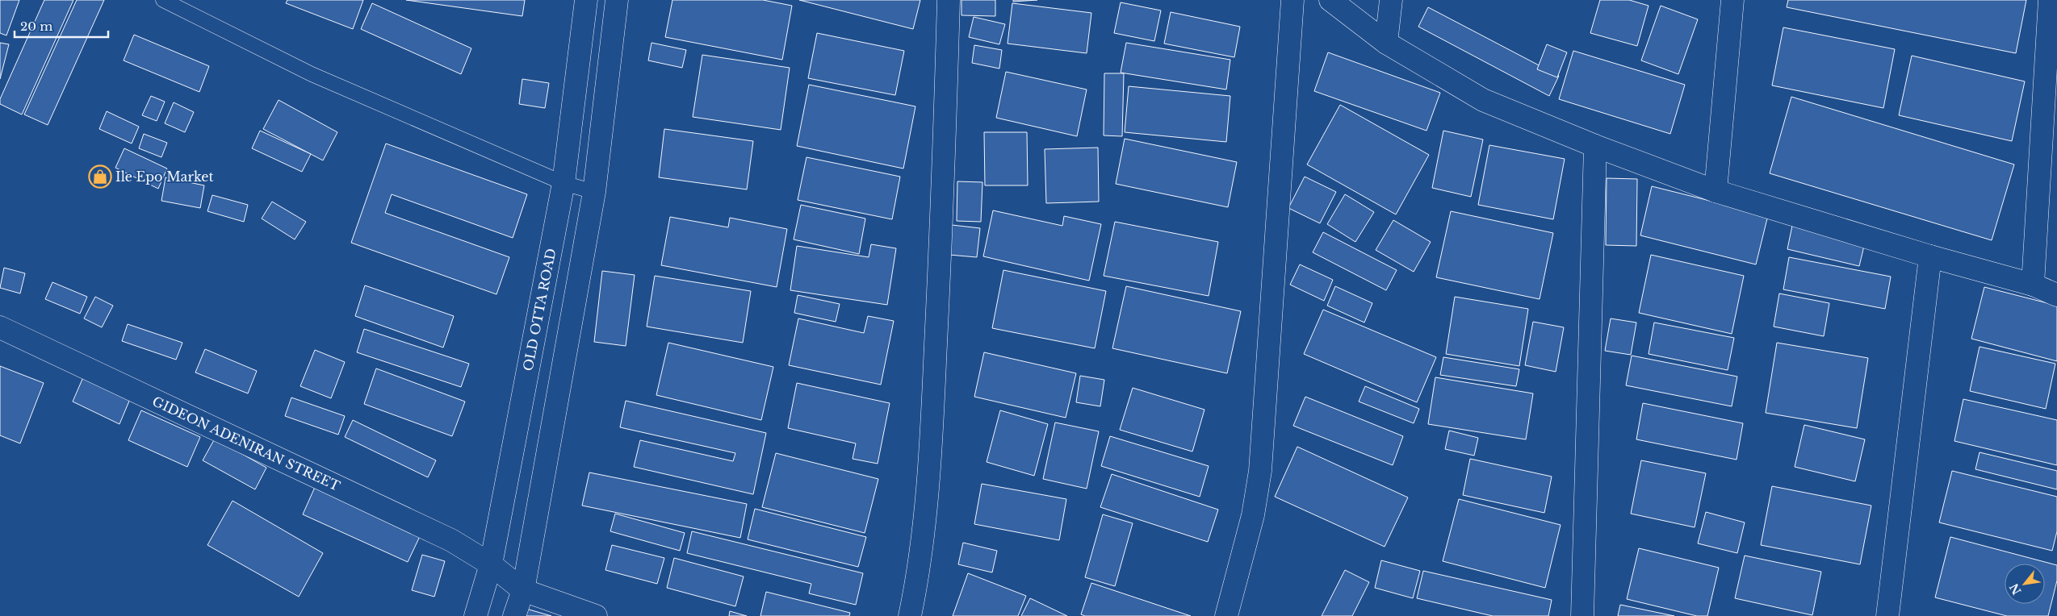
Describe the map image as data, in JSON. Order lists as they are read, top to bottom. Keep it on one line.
{"streets":{"street":["OLD OTTA ROAD","GIDEON ADENIRAN STREET"]},"crossings":[["OLD OTTA ROAD","GIDEON ADENIRAN STREET"]],"places":{"shop":["Ile Epo Market"]},"scale_bar":"20 m","north":"bottom left"}
